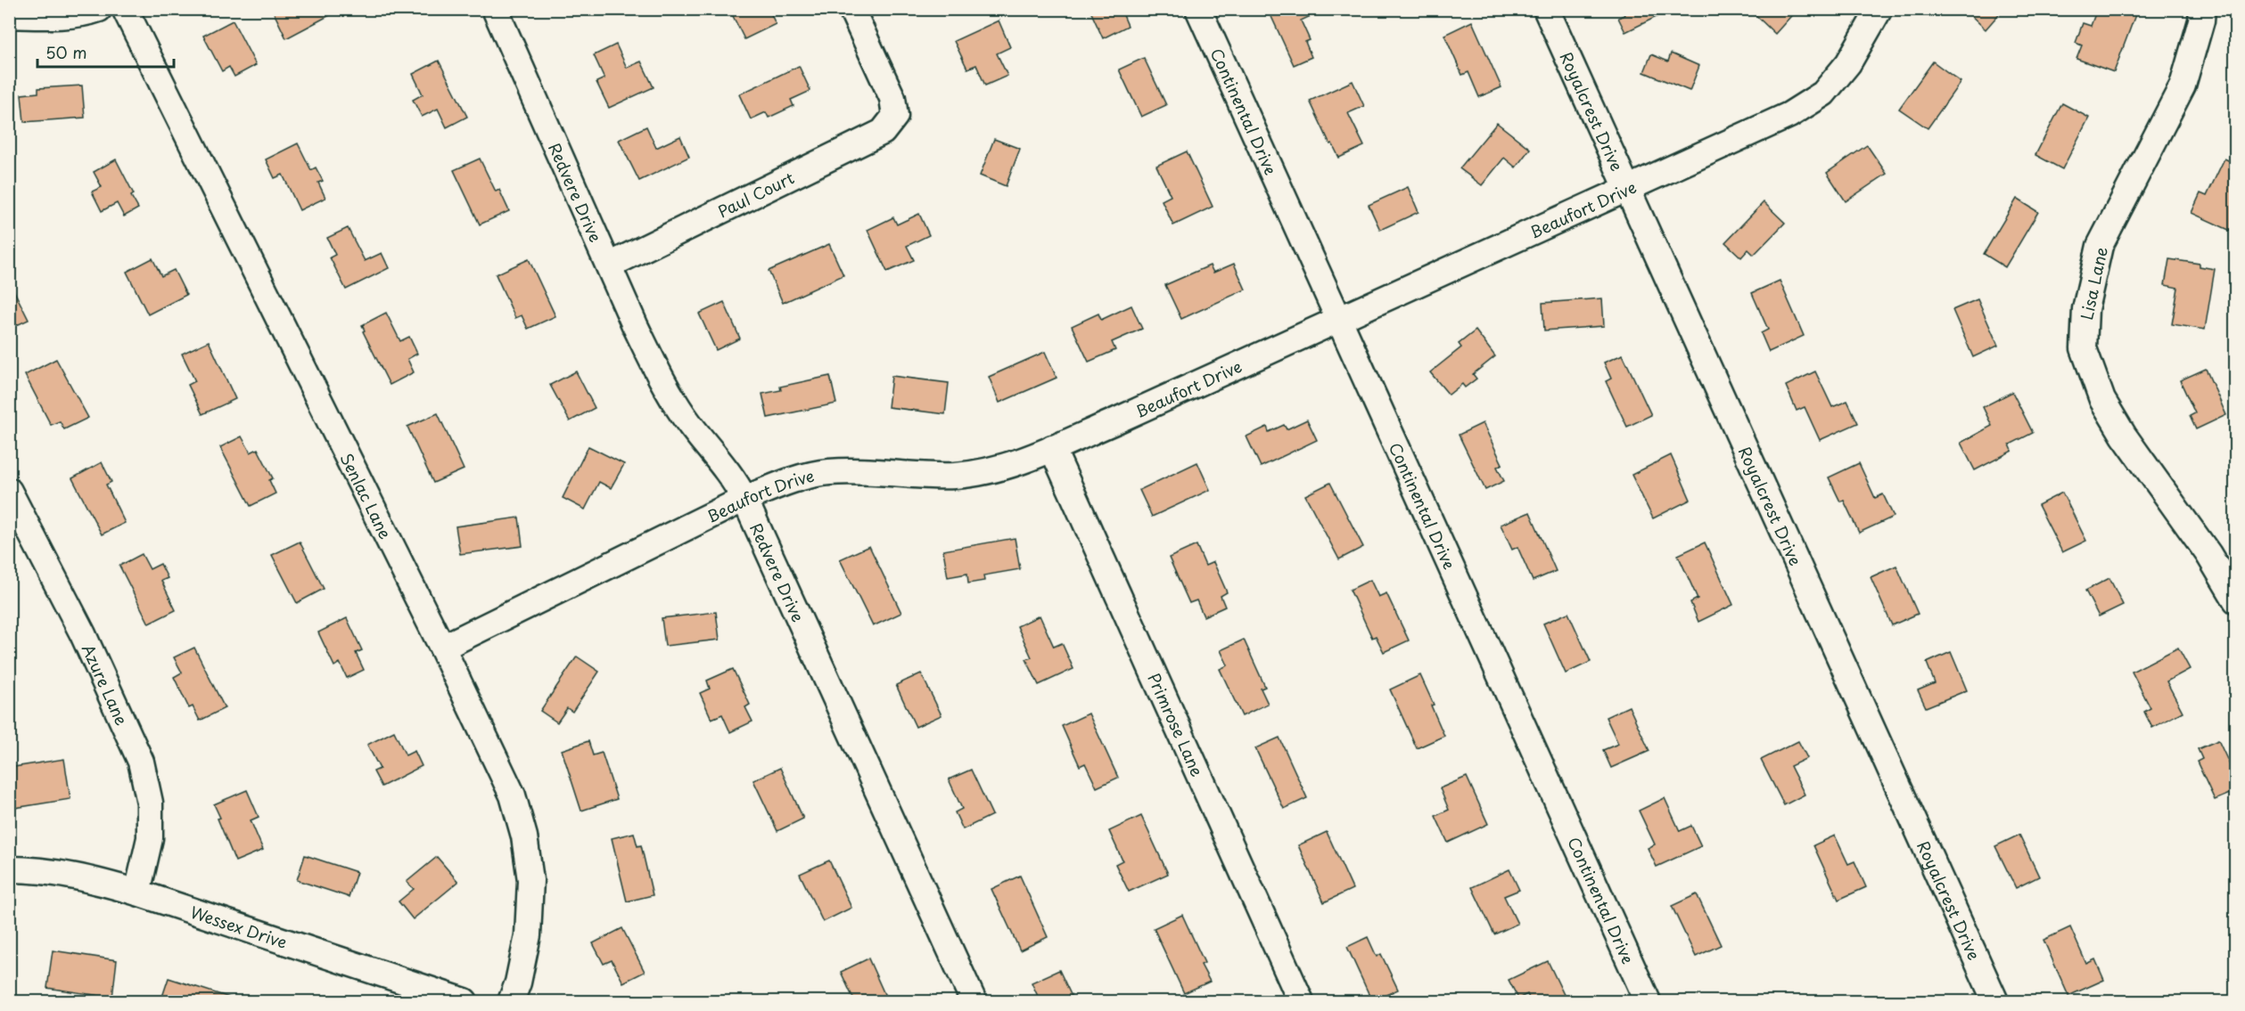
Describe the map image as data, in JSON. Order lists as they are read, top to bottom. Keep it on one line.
{"streets":{"street":["Continental Drive","Royalcrest Drive","Redvere Drive","Paul Court","Beaufort Drive","Lisa Lane","Senlac Lane","Azure Lane","Primrose Lane","Wessex Drive"]},"crossings":[["Continental Drive","Beaufort Drive"],["Royalcrest Drive","Beaufort Drive"],["Redvere Drive","Paul Court"],["Redvere Drive","Beaufort Drive"],["Beaufort Drive","Senlac Lane"],["Beaufort Drive","Primrose Lane"],["Azure Lane","Wessex Drive"]],"scale_bar":"50 m"}
